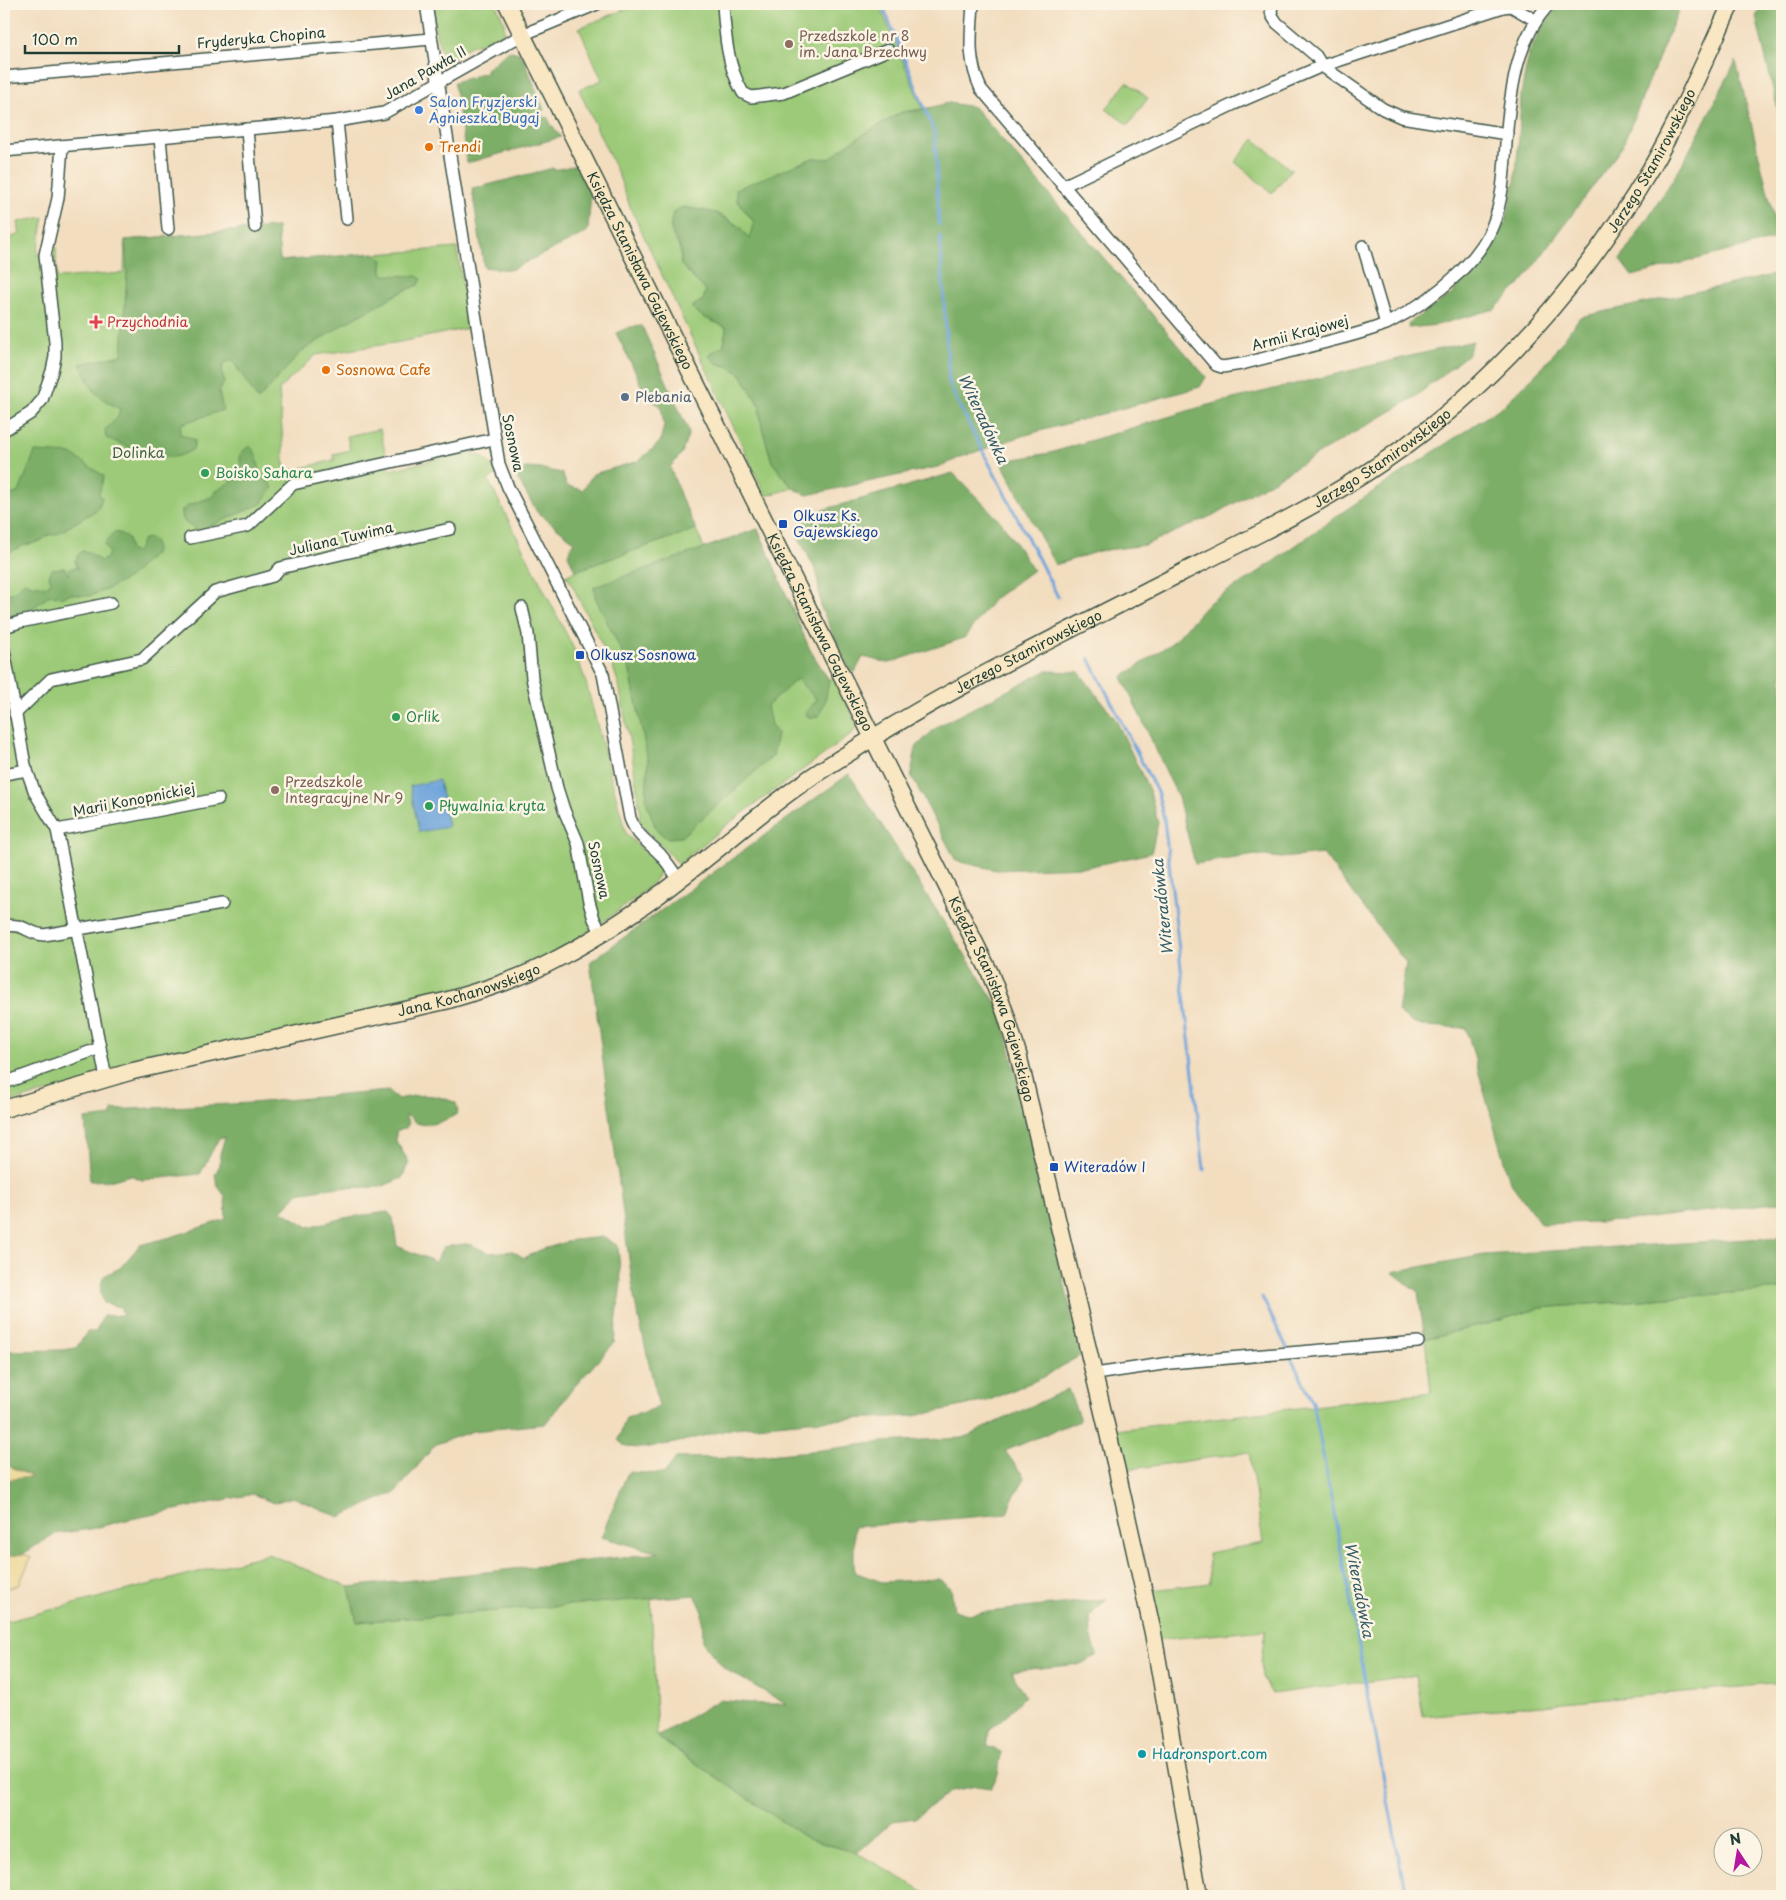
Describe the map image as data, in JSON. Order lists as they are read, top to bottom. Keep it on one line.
{"streets":{"main road":["Jerzego Stamirowskiego","Księdza Stanisława Gajewskiego","Jana Kochanowskiego"],"street":["Fryderyka Chopina","Jana Pawła II","Armii Krajowej","Sosnowa","Juliana Tuwima","Marii Konopnickiej"]},"crossings":[["Fryderyka Chopina","Sosnowa"],["Jana Pawła II","Księdza Stanisława Gajewskiego"],["Jana Pawła II","Sosnowa"],["Jerzego Stamirowskiego","Księdza Stanisława Gajewskiego"],["Jerzego Stamirowskiego","Jana Kochanowskiego"],["Księdza Stanisława Gajewskiego","Jana Kochanowskiego"],["Sosnowa","Jana Kochanowskiego"],["Juliana Tuwima","Marii Konopnickiej"],["Marii Konopnickiej","Jana Kochanowskiego"]],"water":["Witeradówka"],"parks":["Dolinka"],"places":{"other":["Przedszkole nr 8 im. Jana Brzechwy","Salon Fryzjerski Agnieszka Bugaj","Trendi","Sosnowa Cafe","Plebania","Boisko Sahara","Orlik","Przedszkole Integracyjne Nr 9","Pływalnia kryta","Hadronsport.com"],"health":["Przychodnia"],"transit":["Olkusz Ks. Gajewskiego","Olkusz Sosnowa","Witeradów I"]},"scale_bar":"100 m","north":"top"}
